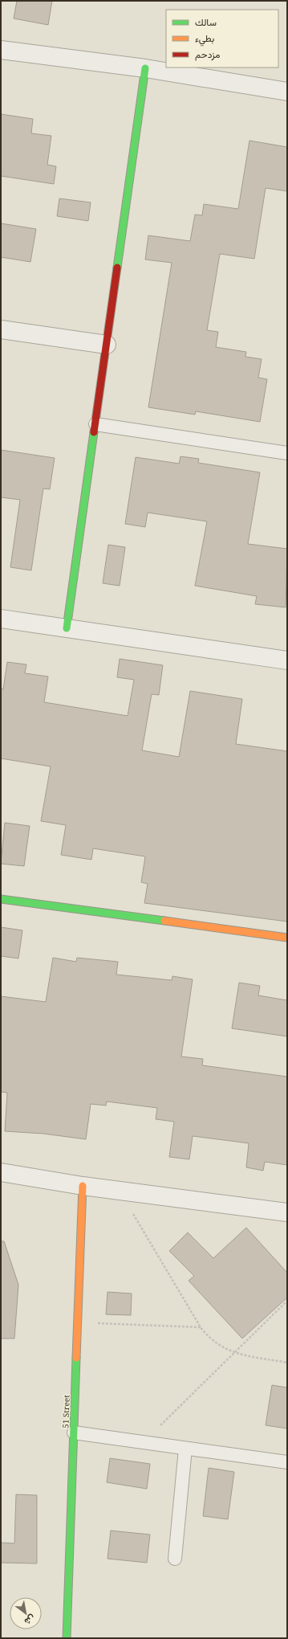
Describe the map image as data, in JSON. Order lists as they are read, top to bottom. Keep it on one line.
{"streets":{"street":["51 Street"]},"legend":["سالك","بطيء","مزدحم"],"north":"bottom right"}
